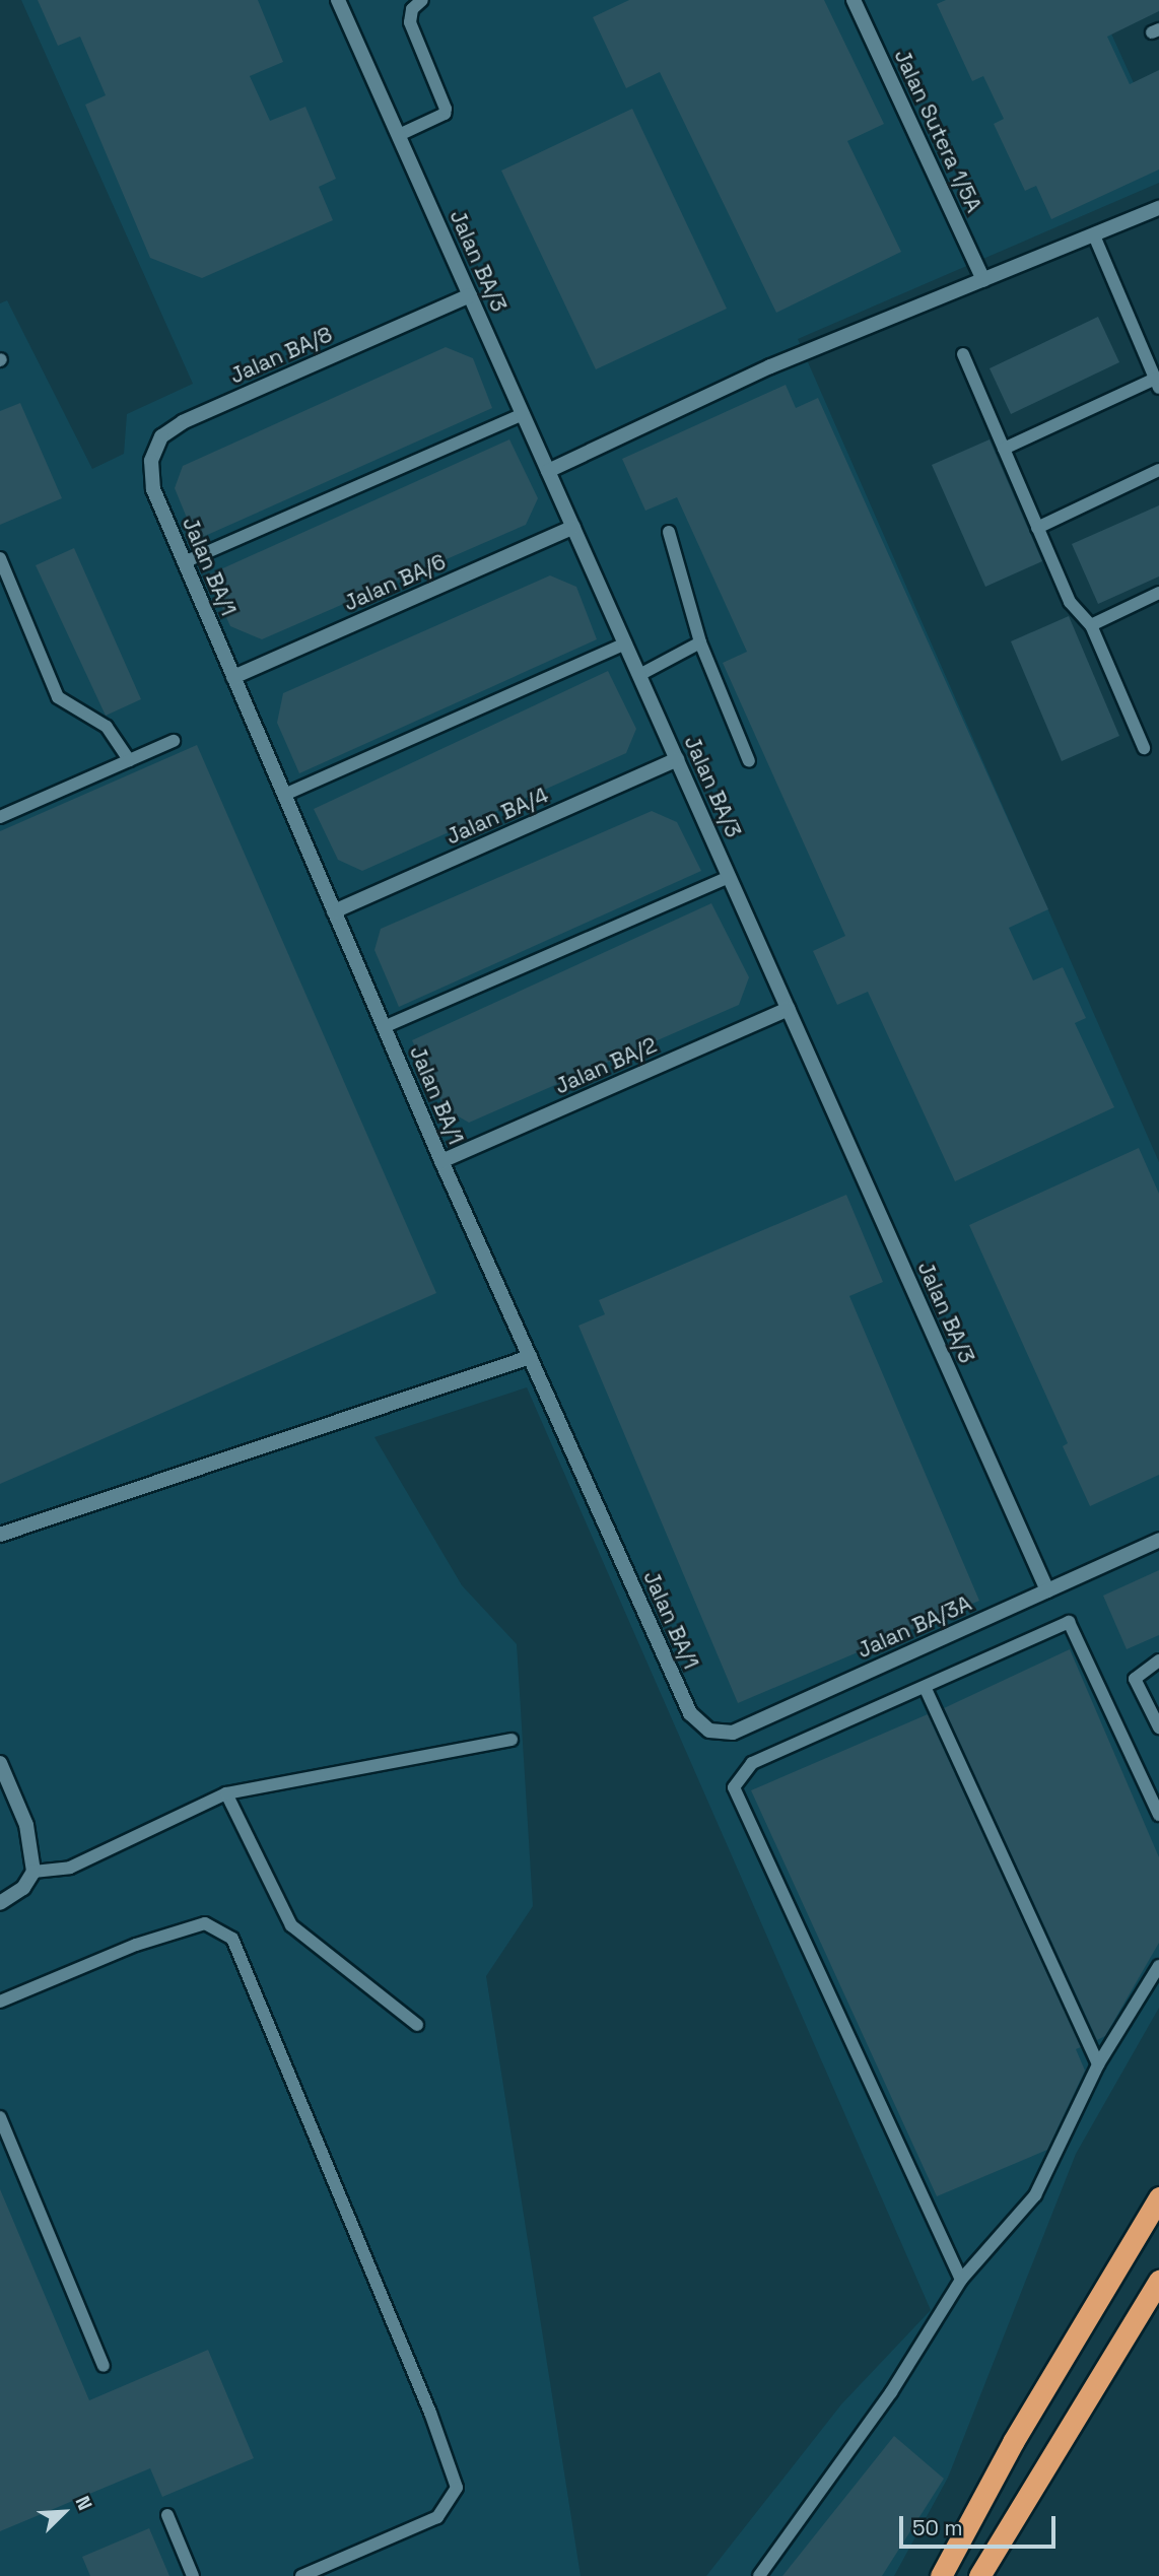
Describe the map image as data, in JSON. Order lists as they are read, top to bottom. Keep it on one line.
{"streets":{"street":["Jalan Sutera 1/5A","Jalan BA/3","Jalan BA/8","Jalan BA/1","Jalan BA/6","Jalan BA/4","Jalan BA/2","Jalan BA/3A"]},"crossings":[["Jalan BA/3","Jalan BA/8"],["Jalan BA/3","Jalan BA/6"],["Jalan BA/3","Jalan BA/4"],["Jalan BA/3","Jalan BA/2"],["Jalan BA/3","Jalan BA/3A"],["Jalan BA/8","Jalan BA/1"],["Jalan BA/1","Jalan BA/6"],["Jalan BA/1","Jalan BA/4"],["Jalan BA/1","Jalan BA/2"],["Jalan BA/1","Jalan BA/3A"]],"scale_bar":"50 m","north":"top right"}
